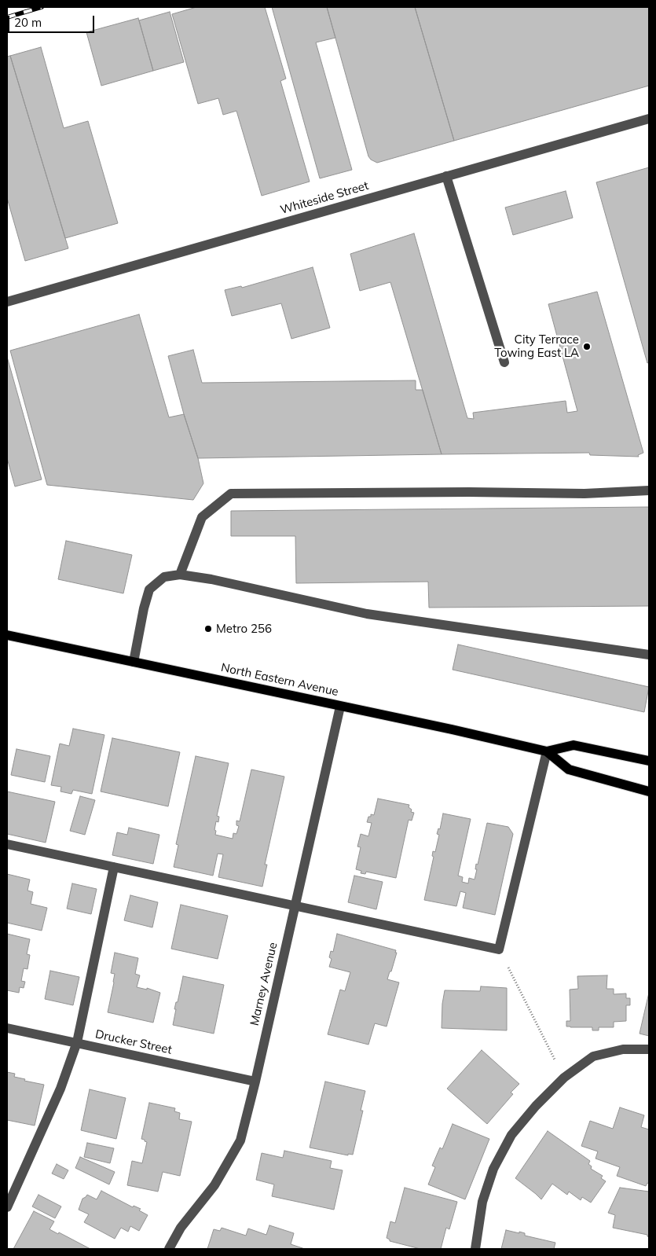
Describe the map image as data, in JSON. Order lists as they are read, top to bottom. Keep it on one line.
{"streets":{"main road":["North Eastern Avenue"],"street":["Whiteside Street","Marney Avenue","Drucker Street"]},"crossings":[["North Eastern Avenue","Marney Avenue"],["Marney Avenue","Drucker Street"]],"places":["City Terrace Towing East LA","Metro 256"],"scale_bar":"20 m"}
